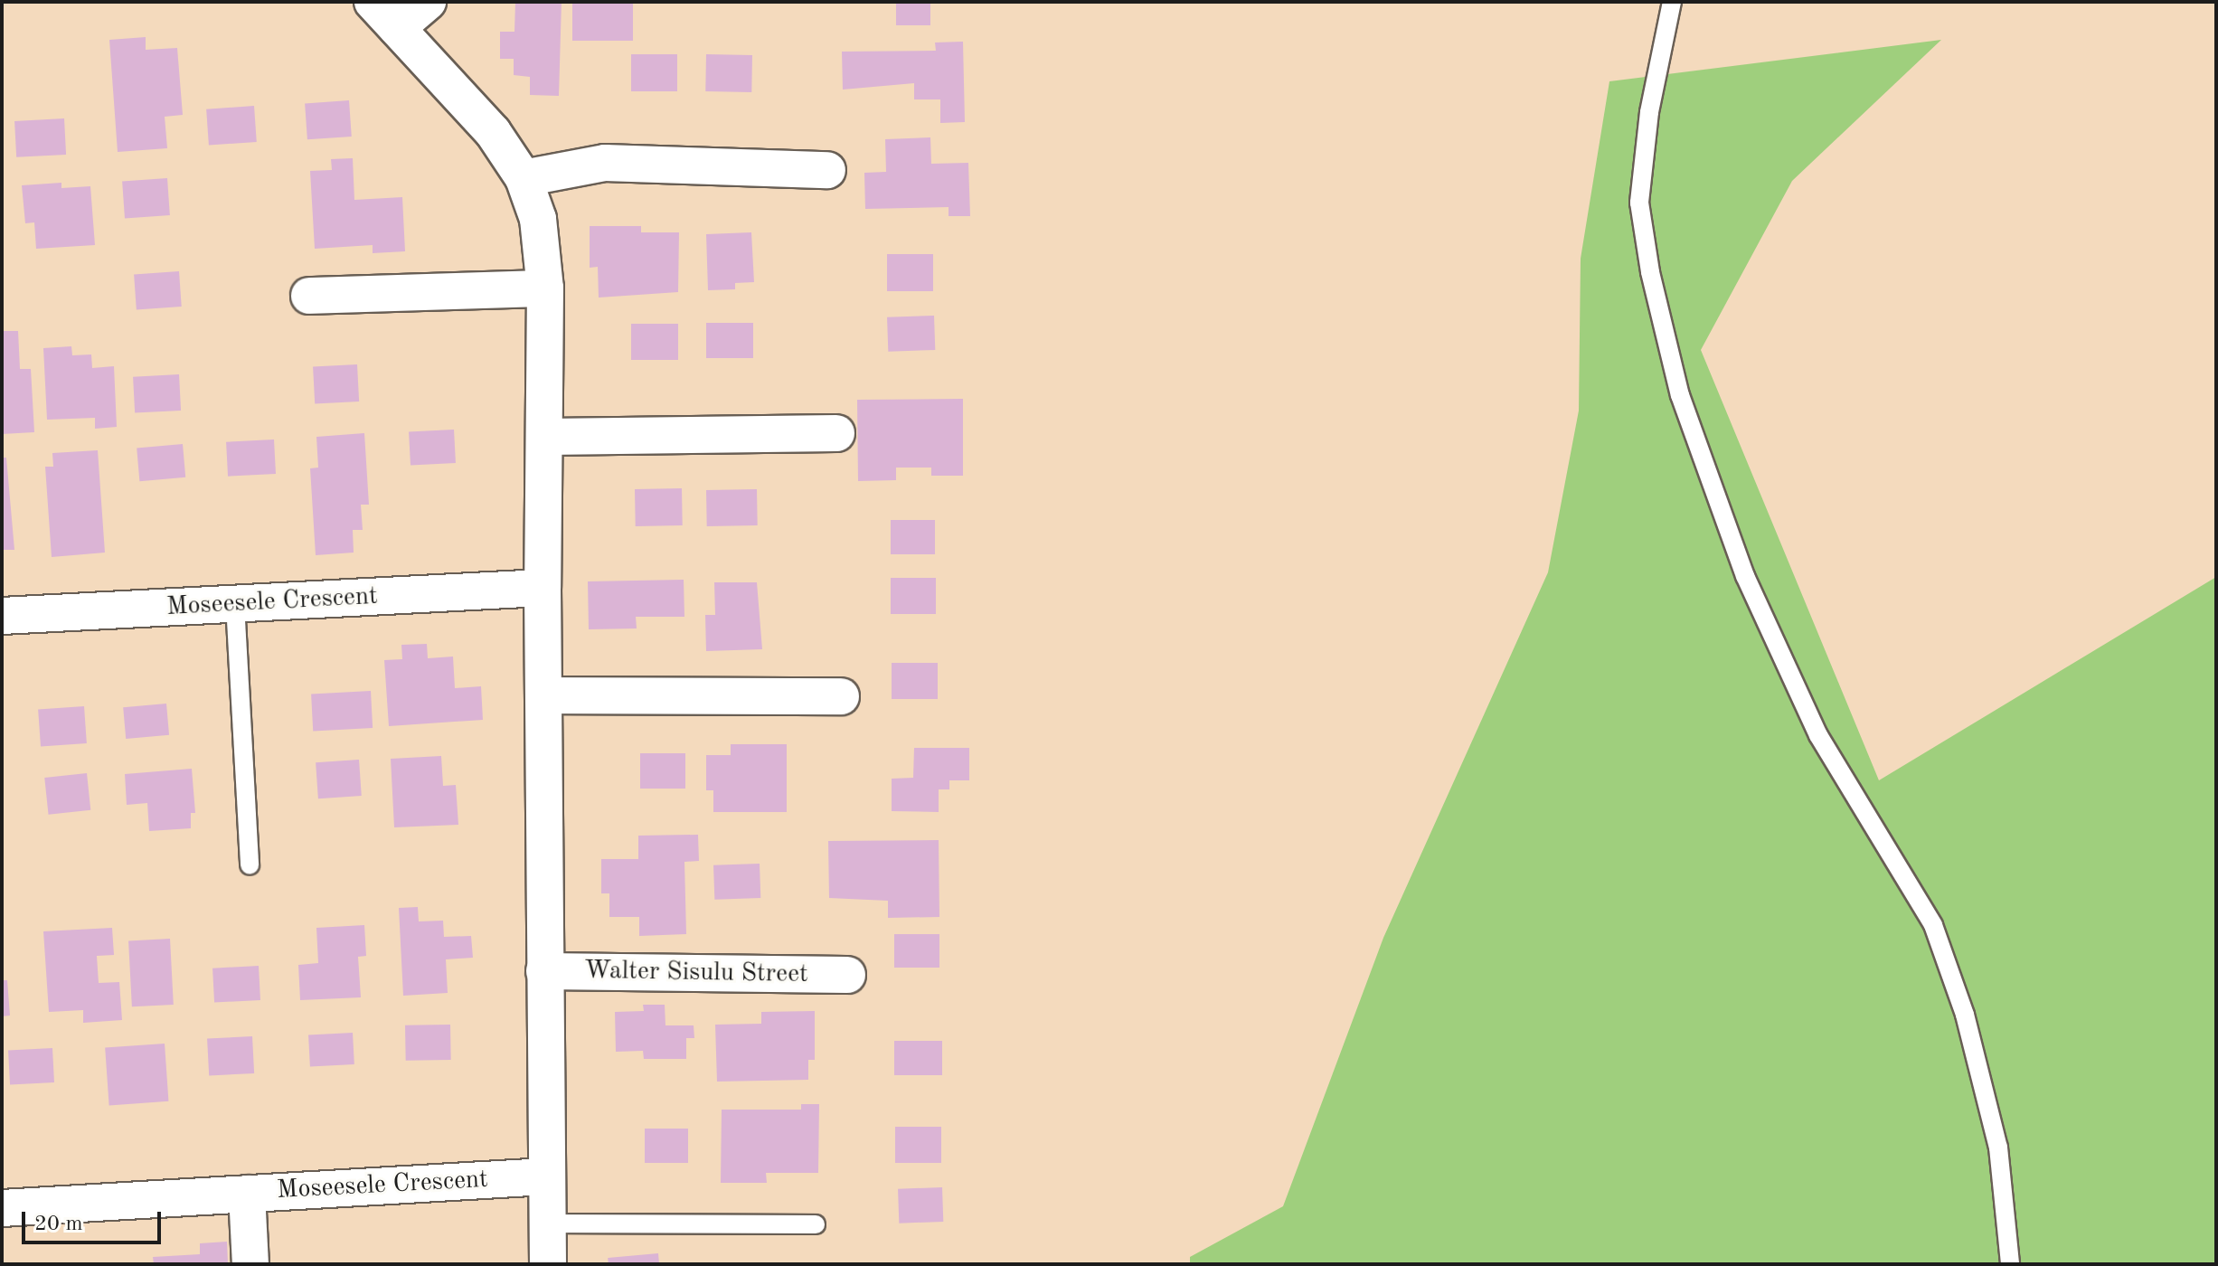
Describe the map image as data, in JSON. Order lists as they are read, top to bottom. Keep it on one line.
{"streets":{"street":["Moseesele Crescent","Walter Sisulu Street"]},"scale_bar":"20 m"}
